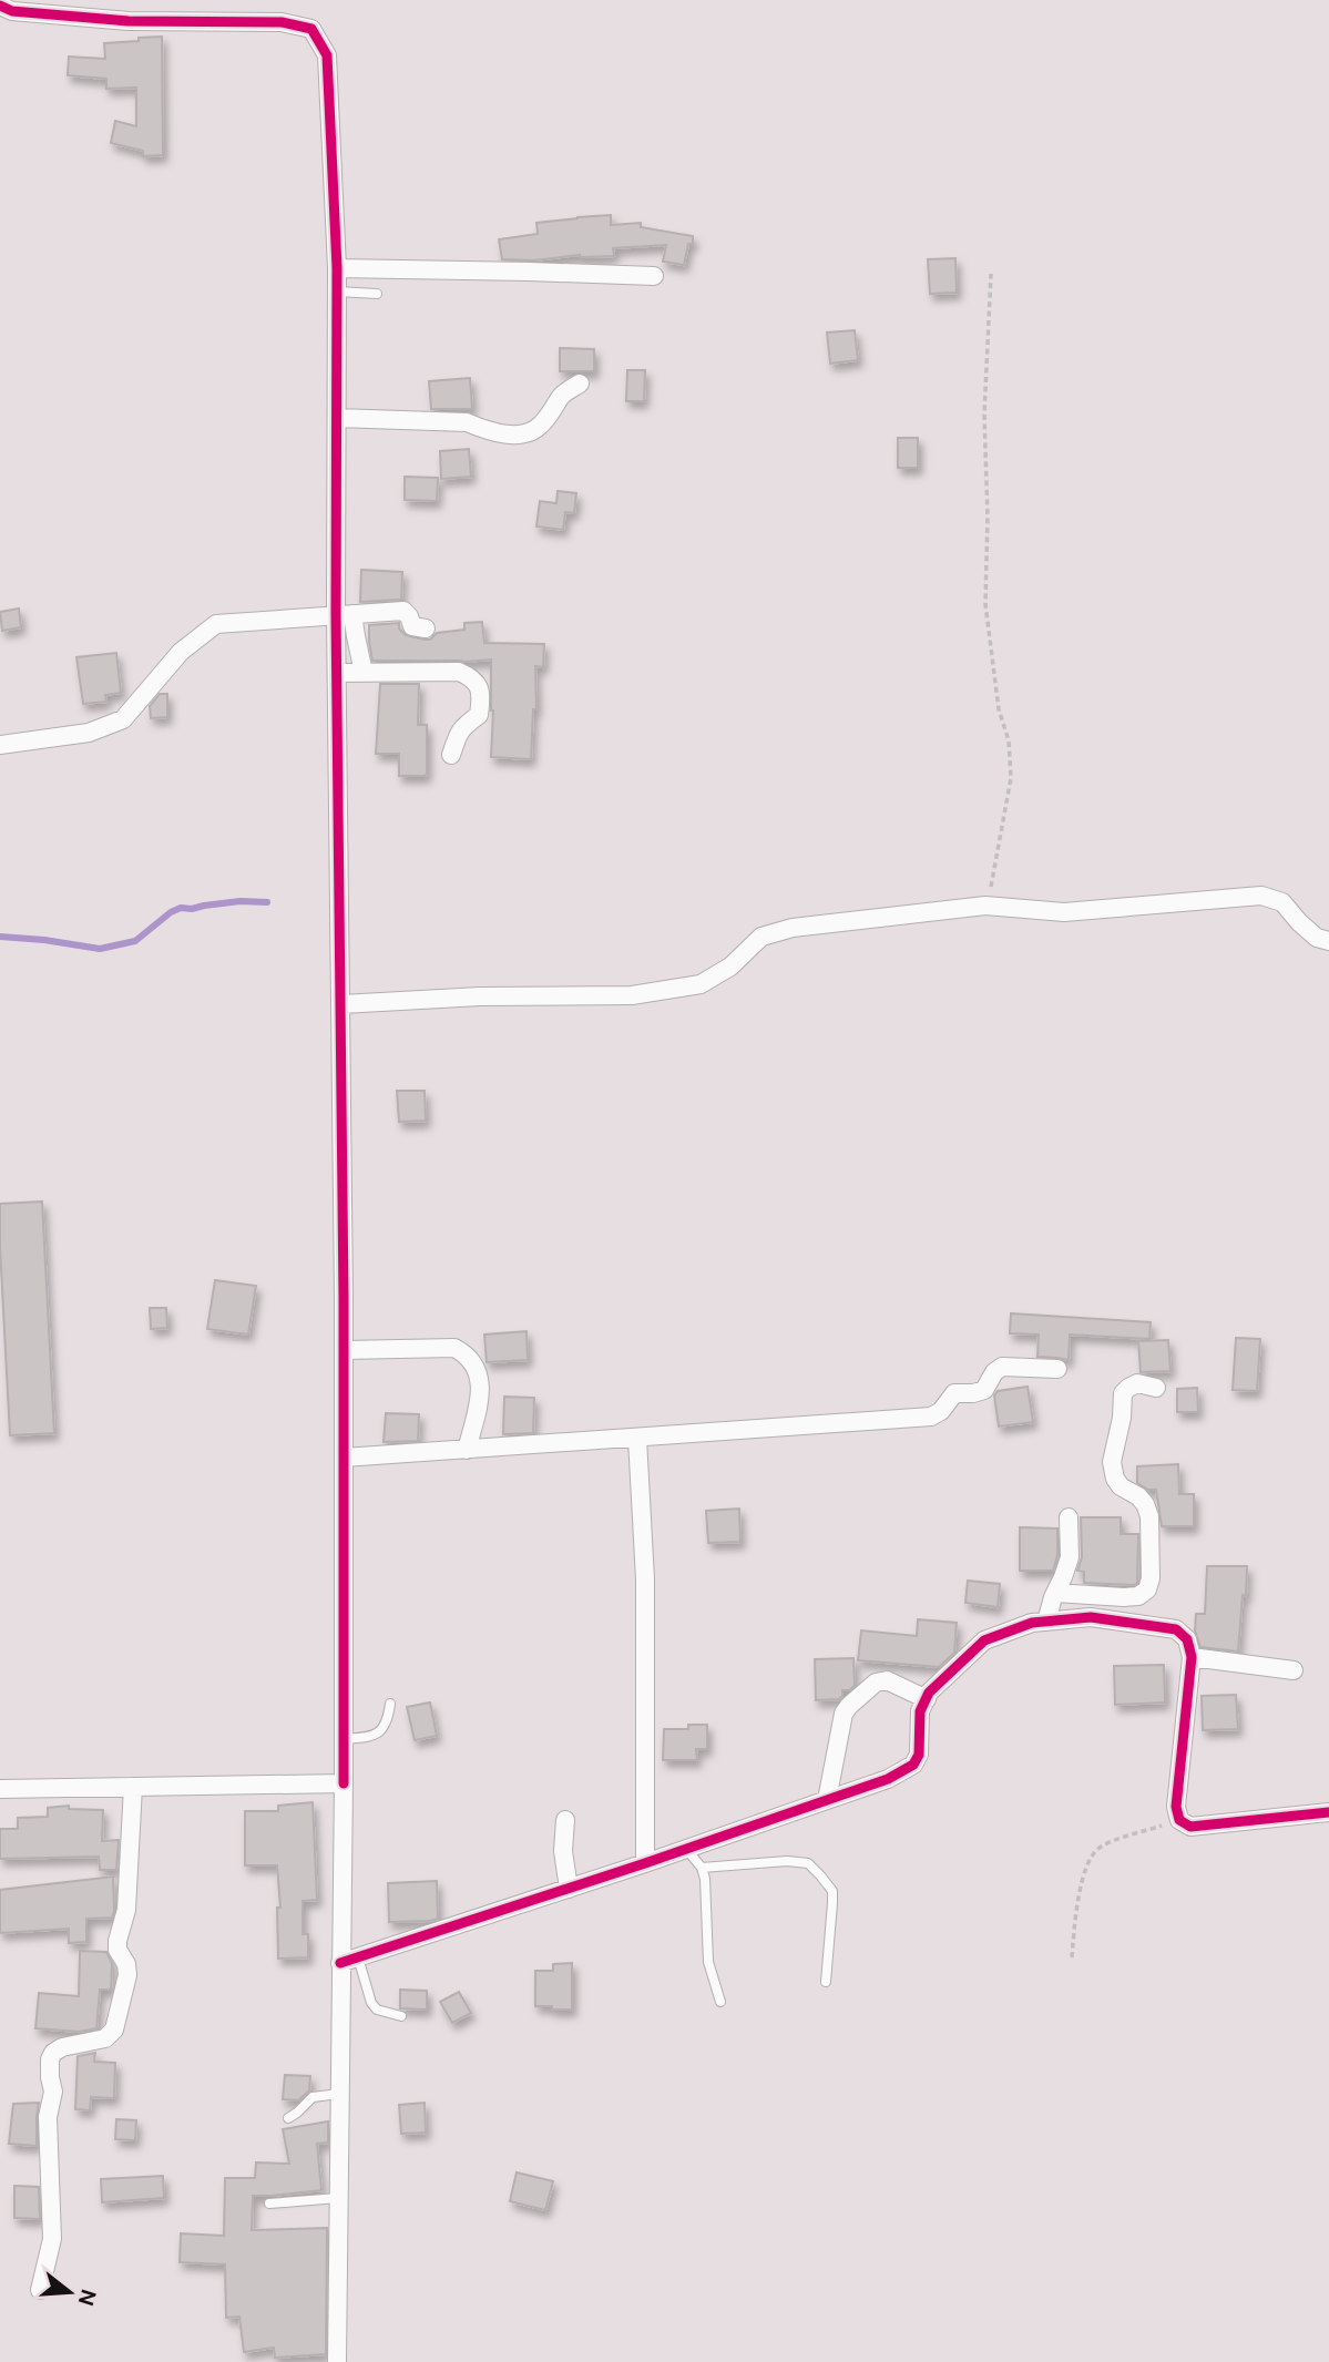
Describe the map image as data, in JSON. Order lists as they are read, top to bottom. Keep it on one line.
{"north":"right"}
